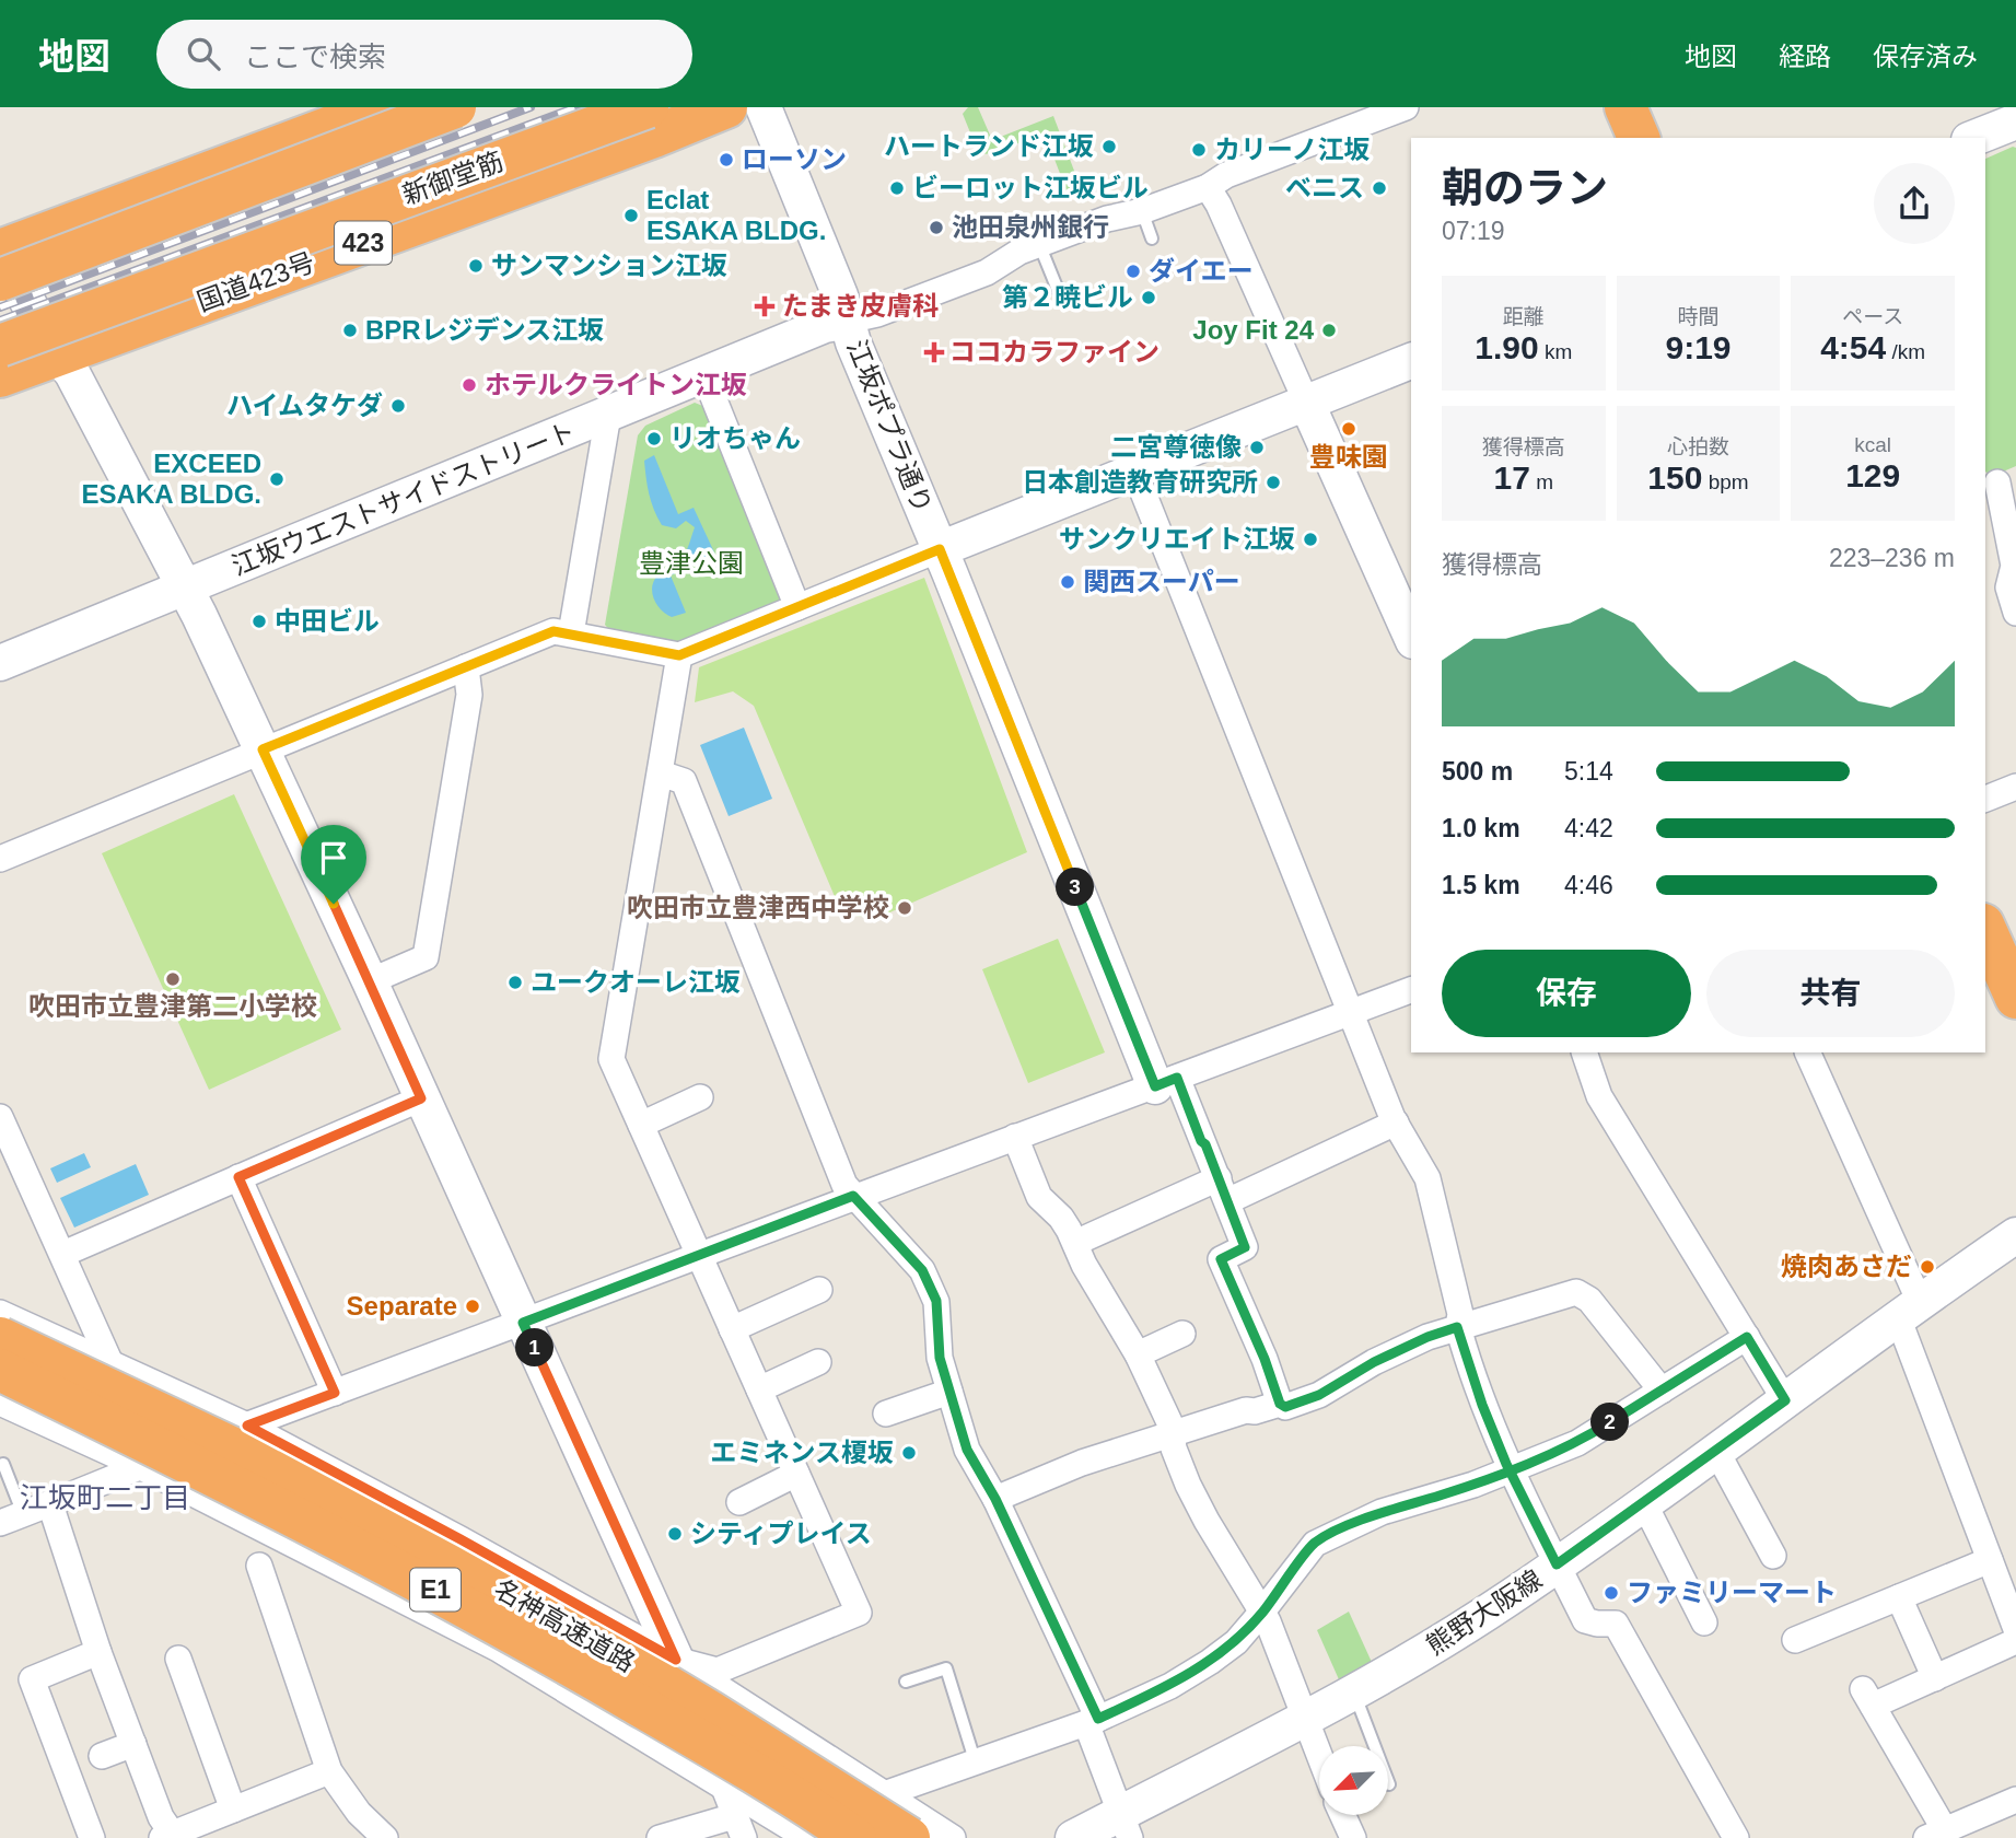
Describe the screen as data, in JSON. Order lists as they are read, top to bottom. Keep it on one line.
{"streets":{"highway":["新御堂筋","423","国道423号","E1","名神高速道路"],"street":["江坂ポプラ通り","江坂ウエストサイドストリート","熊野大阪線"]},"crossings":[["新御堂筋","国道423号"],["江坂ポプラ通り","江坂ウエストサイドストリート"]],"districts":["江坂町二丁目"],"parks":["豊津公園"],"places":{"other":["ハートランド江坂","カリーノ江坂","ローソン","ビーロット江坂ビル","ベニス","Eclat ESAKA BLDG.","池田泉州銀行","サンマンション江坂","ダイエー","第２暁ビル","BPRレジデンス江坂","Joy Fit 24","ホテルクライトン江坂","ハイムタケダ","豊味園","リオちゃん","二宮尊徳像","EXCEED ESAKA BLDG.","日本創造教育研究所","サンクリエイト江坂","関西スーパー","中田ビル","吹田市立豊津西中学校","吹田市立豊津第二小学校","ユークオーレ江坂","焼肉あさだ","Separate","エミネンス榎坂","シティプレイス","ファミリーマート"],"health":["たまき皮膚科","ココカラファイン"]},"north":"bottom left","page":{"header":"地図","search":"ここで検索","nav":["地図","経路","保存済み"],"heading":["朝のラン","07:19"],"stats":[["距離","1.90 km"],["時間","9:19"],["ペース","4:54 /km"],["獲得標高","17 m"],["心拍数","150 bpm"],["kcal","129"]],"chart":["獲得標高","223–236 m"],"list":[{"name":"500 m","note":"5:14"},{"name":"1.0 km","note":"4:42"},{"name":"1.5 km","note":"4:46"}],"pins":["3","1","2"],"buttons":["保存","共有"]}}
